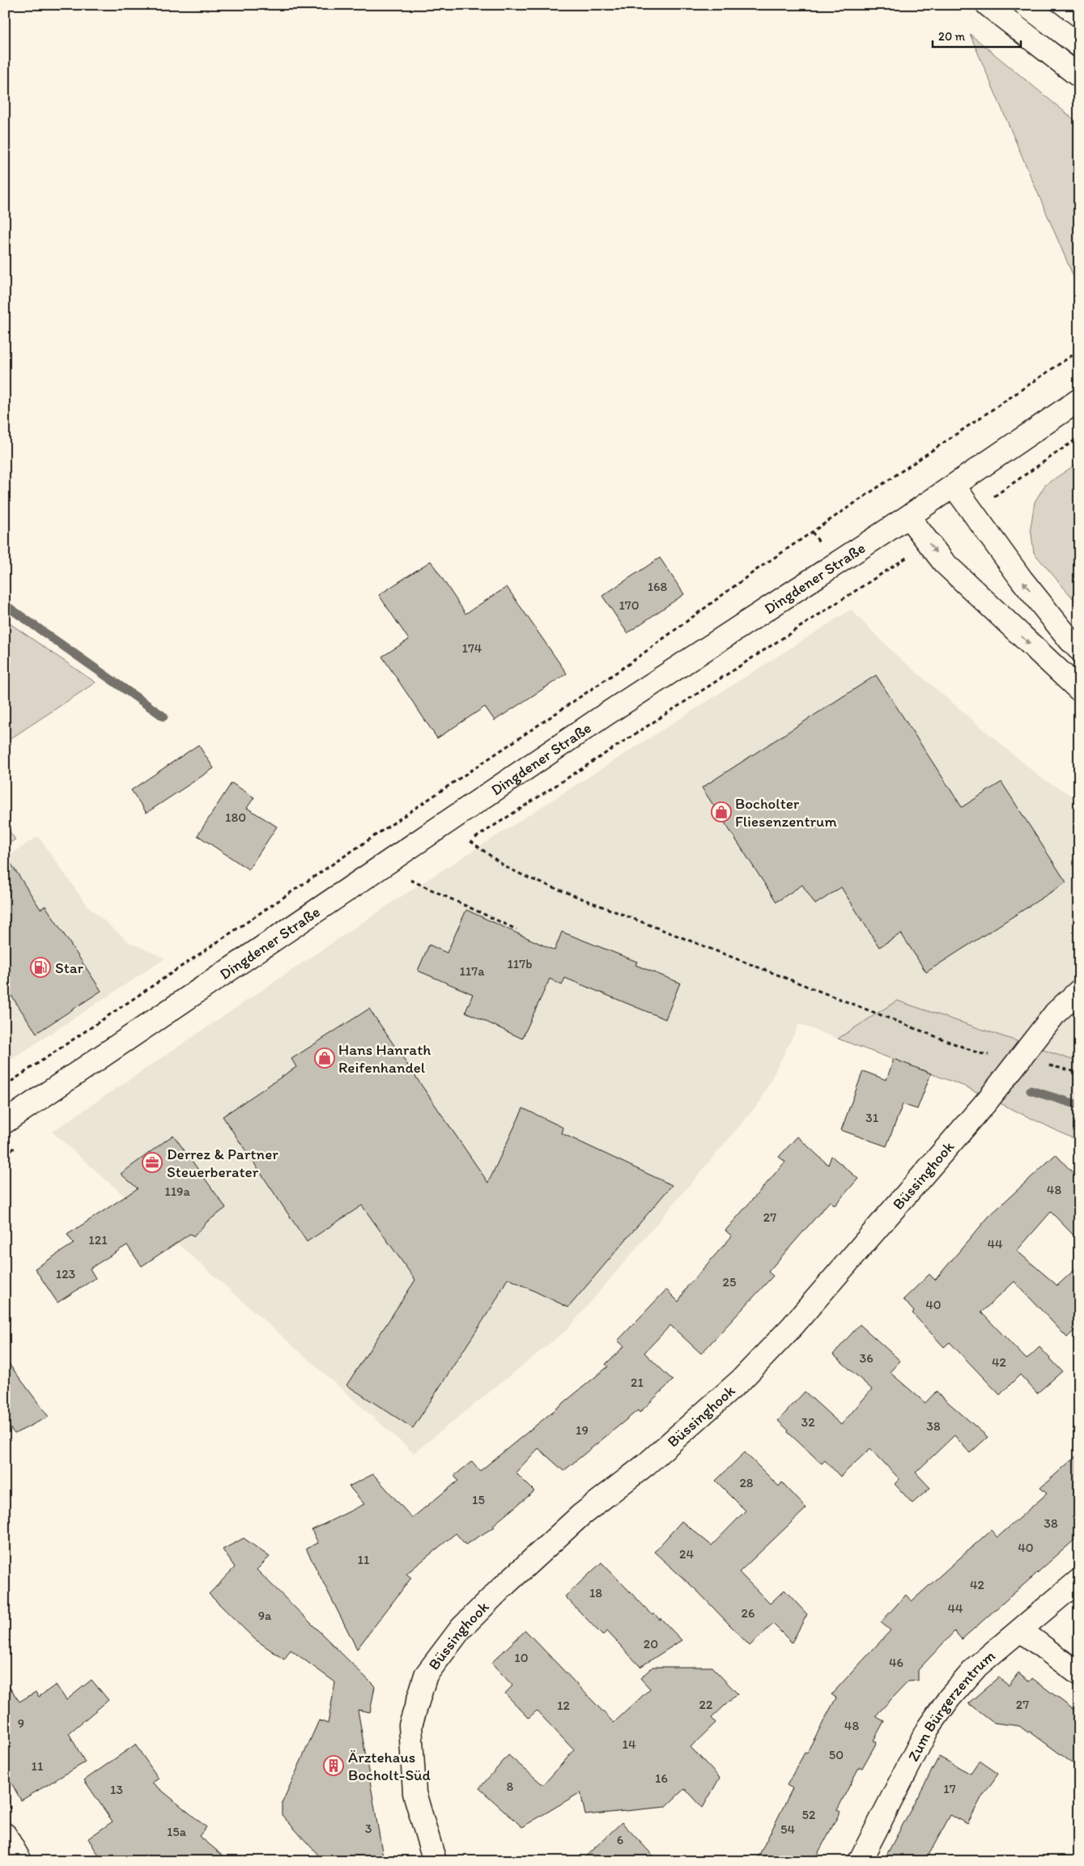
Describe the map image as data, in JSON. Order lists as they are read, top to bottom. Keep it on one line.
{"streets":{"main road":["Dingdener Straße","Büssinghook","Zum Bürgerzentrum"]},"places":{"shop":["Bocholter Fliesenzentrum","Hans Hanrath Reifenhandel"],"fuel station":["Star"],"office":["Derrez & Partner Steuerberater"],"building":["Ärztehaus Bocholt-Süd"]},"house_numbers":["168","170","174","180","117b","117a","31","48","119a","27","121","44","123","25","40","36","42","21","32","38","19","28","15","38","40","24","11","42","18","44","26","9a","20","10","46","22","27","12","9","48","14","50","11","16","8","17","13","52","3","54","15a","6"],"scale_bar":"20 m"}
